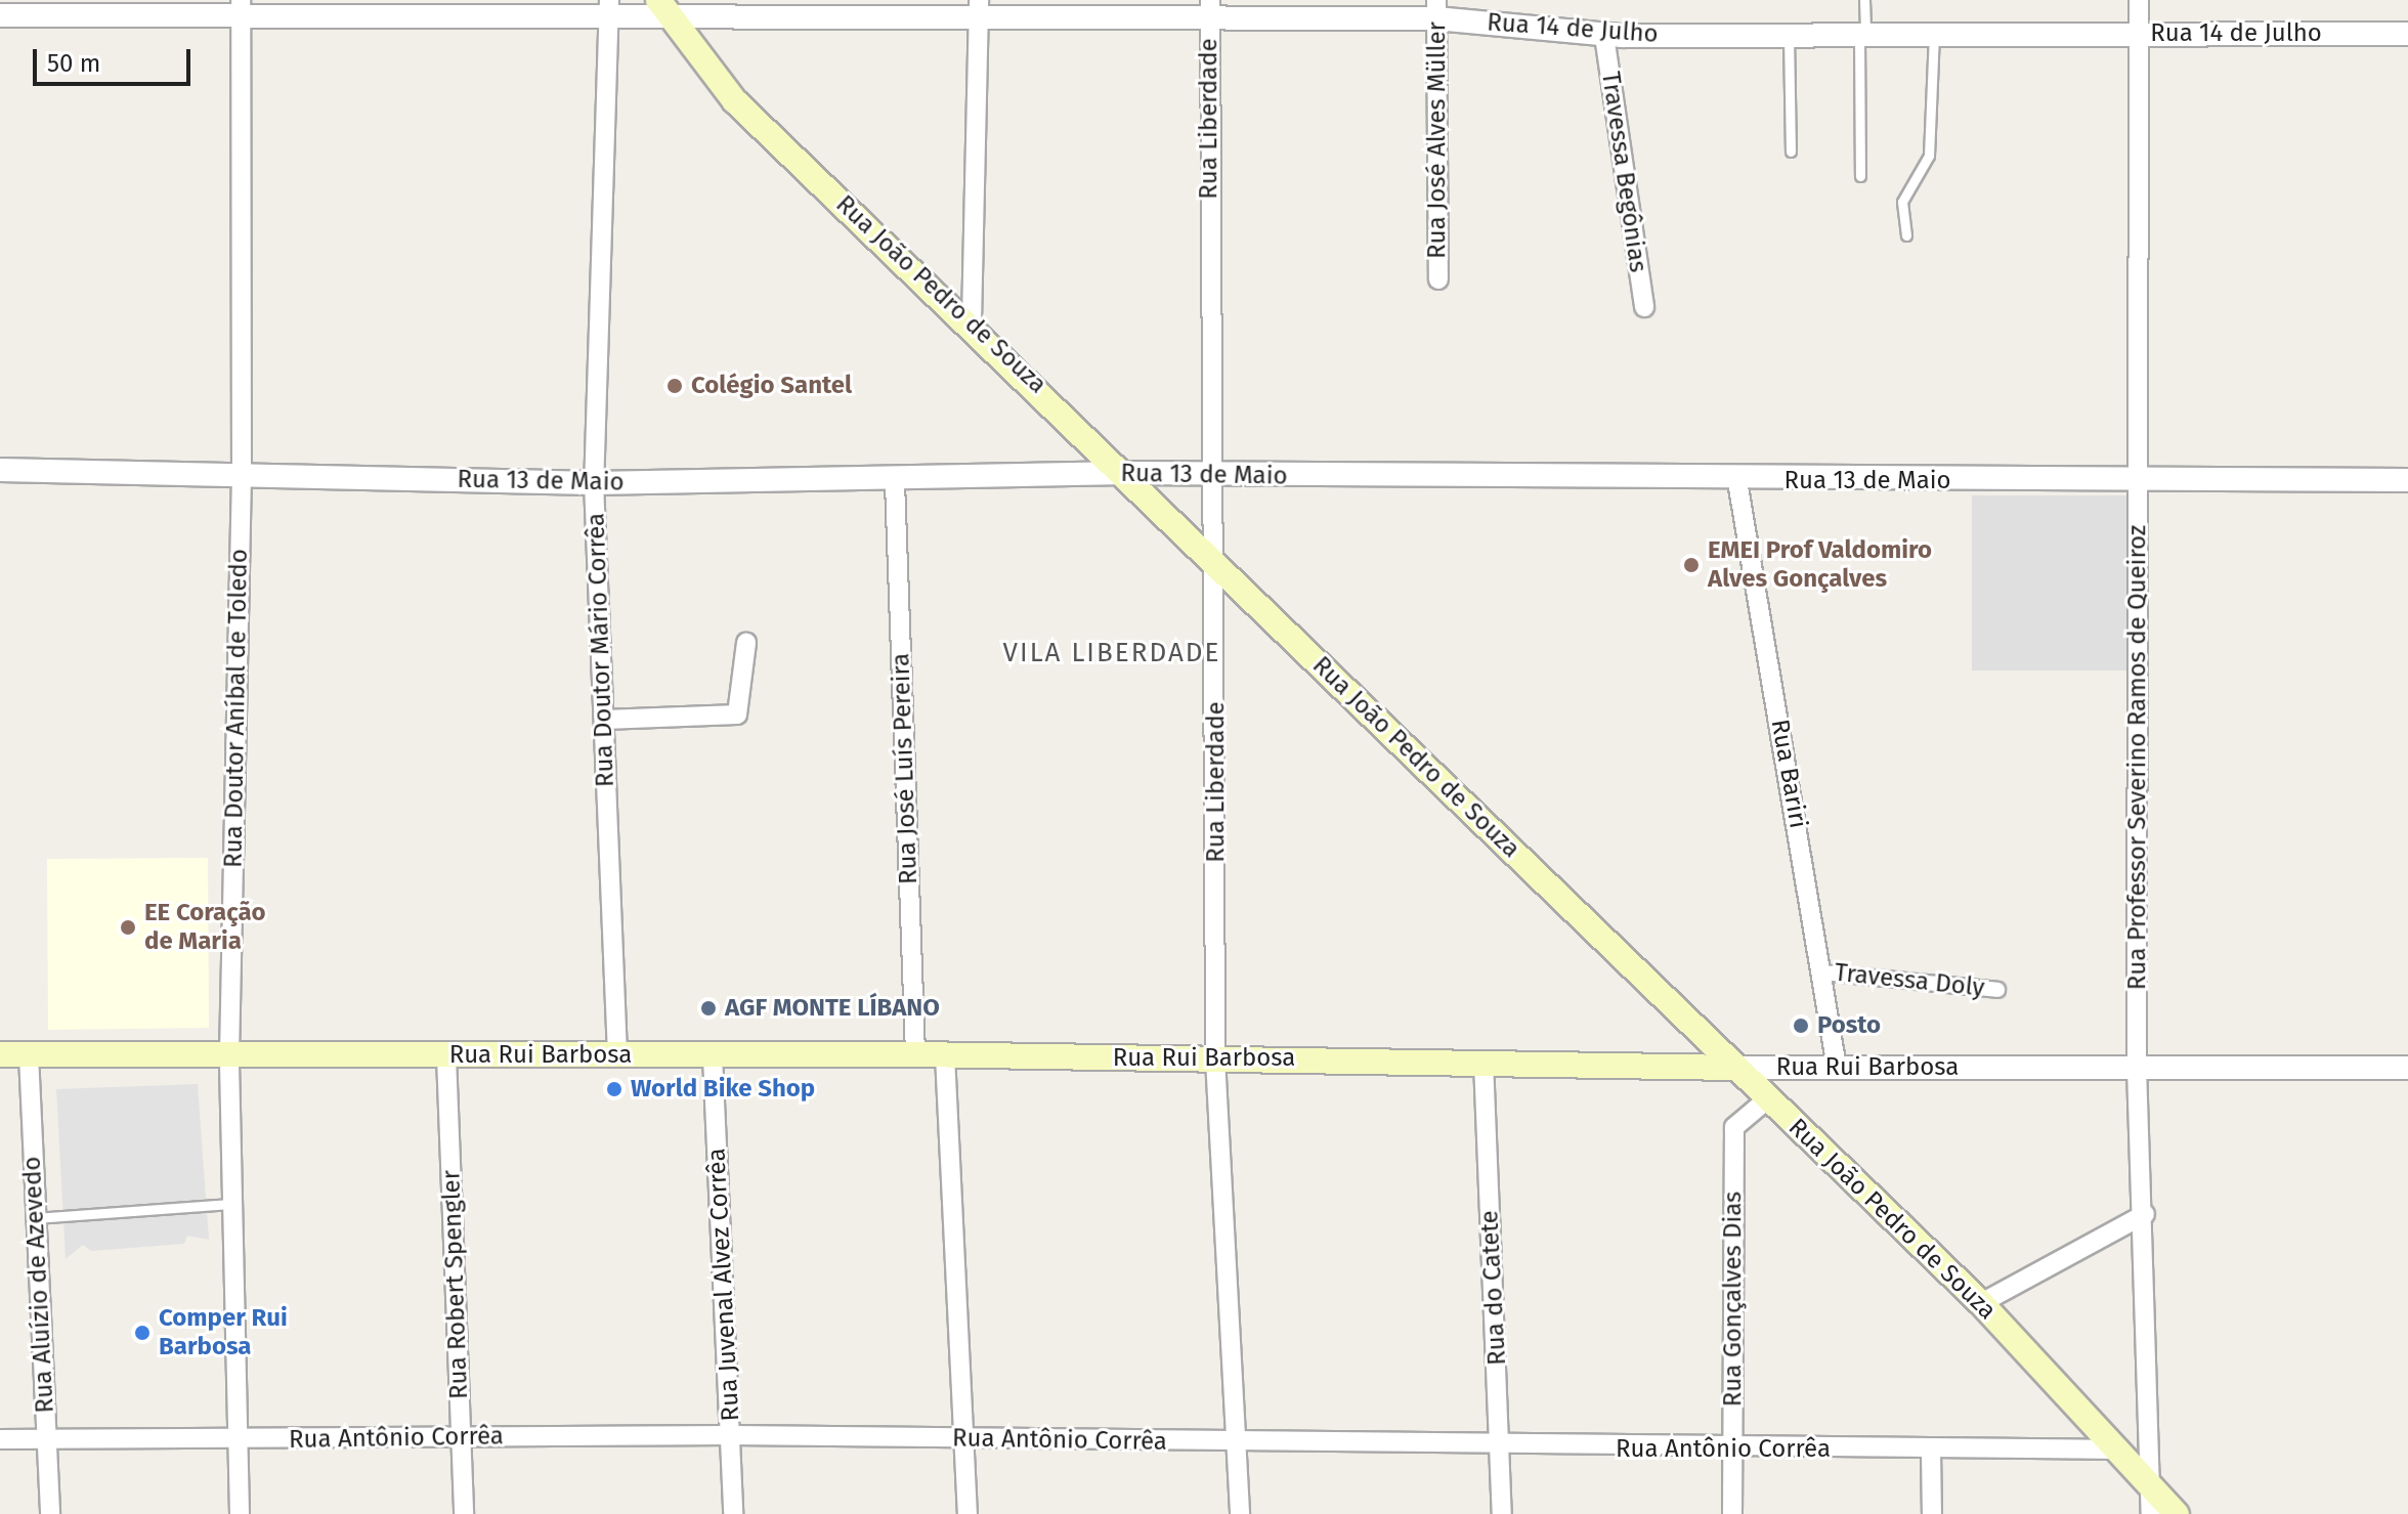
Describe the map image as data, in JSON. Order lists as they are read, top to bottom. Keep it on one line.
{"streets":{"main road":["Rua João Pedro de Souza","Rua Rui Barbosa"],"street":["Rua 14 de Julho","Rua Liberdade","Rua José Alves Müller","Travessa Begônias","Rua 13 de Maio","Rua Doutor Mário Corrêa","Rua Doutor Aníbal de Toledo","Rua Professor Severino Ramos de Queiroz","Rua José Luís Pereira","Rua Bariri","Travessa Doly","Rua Aluízio de Azevedo","Rua Robert Spengler","Rua Juvenal Alvez Corrêa","Rua do Catete","Rua Gonçalves Dias","Rua Antônio Corrêa"]},"crossings":[["Rua 14 de Julho","Rua Liberdade"],["Rua 14 de Julho","Rua José Alves Müller"],["Rua 14 de Julho","Travessa Begônias"],["Rua 14 de Julho","Rua João Pedro de Souza"],["Rua 14 de Julho","Rua Doutor Mário Corrêa"],["Rua 14 de Julho","Rua Doutor Aníbal de Toledo"],["Rua 14 de Julho","Rua Professor Severino Ramos de Queiroz"],["Rua Liberdade","Rua João Pedro de Souza"],["Rua Liberdade","Rua 13 de Maio"],["Rua Liberdade","Rua Rui Barbosa"],["Rua Liberdade","Rua Antônio Corrêa"],["Rua João Pedro de Souza","Rua 13 de Maio"],["Rua João Pedro de Souza","Rua Professor Severino Ramos de Queiroz"],["Rua João Pedro de Souza","Rua Rui Barbosa"],["Rua João Pedro de Souza","Rua Gonçalves Dias"],["Rua João Pedro de Souza","Rua Antônio Corrêa"],["Rua 13 de Maio","Rua Doutor Mário Corrêa"],["Rua 13 de Maio","Rua Doutor Aníbal de Toledo"],["Rua 13 de Maio","Rua Professor Severino Ramos de Queiroz"],["Rua 13 de Maio","Rua José Luís Pereira"],["Rua 13 de Maio","Rua Bariri"],["Rua Doutor Mário Corrêa","Rua Rui Barbosa"],["Rua Doutor Aníbal de Toledo","Rua Rui Barbosa"],["Rua Doutor Aníbal de Toledo","Rua Antônio Corrêa"],["Rua Professor Severino Ramos de Queiroz","Rua Rui Barbosa"],["Rua José Luís Pereira","Rua Rui Barbosa"],["Rua Bariri","Travessa Doly"],["Rua Bariri","Rua Rui Barbosa"],["Rua Rui Barbosa","Rua Aluízio de Azevedo"],["Rua Rui Barbosa","Rua Robert Spengler"],["Rua Rui Barbosa","Rua Juvenal Alvez Corrêa"],["Rua Rui Barbosa","Rua do Catete"],["Rua Aluízio de Azevedo","Rua Antônio Corrêa"],["Rua Robert Spengler","Rua Antônio Corrêa"],["Rua Juvenal Alvez Corrêa","Rua Antônio Corrêa"],["Rua do Catete","Rua Antônio Corrêa"],["Rua Gonçalves Dias","Rua Antônio Corrêa"]],"districts":["VILA LIBERDADE"],"places":["Colégio Santel","EMEI Prof Valdomiro Alves Gonçalves","EE Coração de Maria","AGF MONTE LÍBANO","Posto","World Bike Shop","Comper Rui Barbosa"],"scale_bar":"50 m"}
